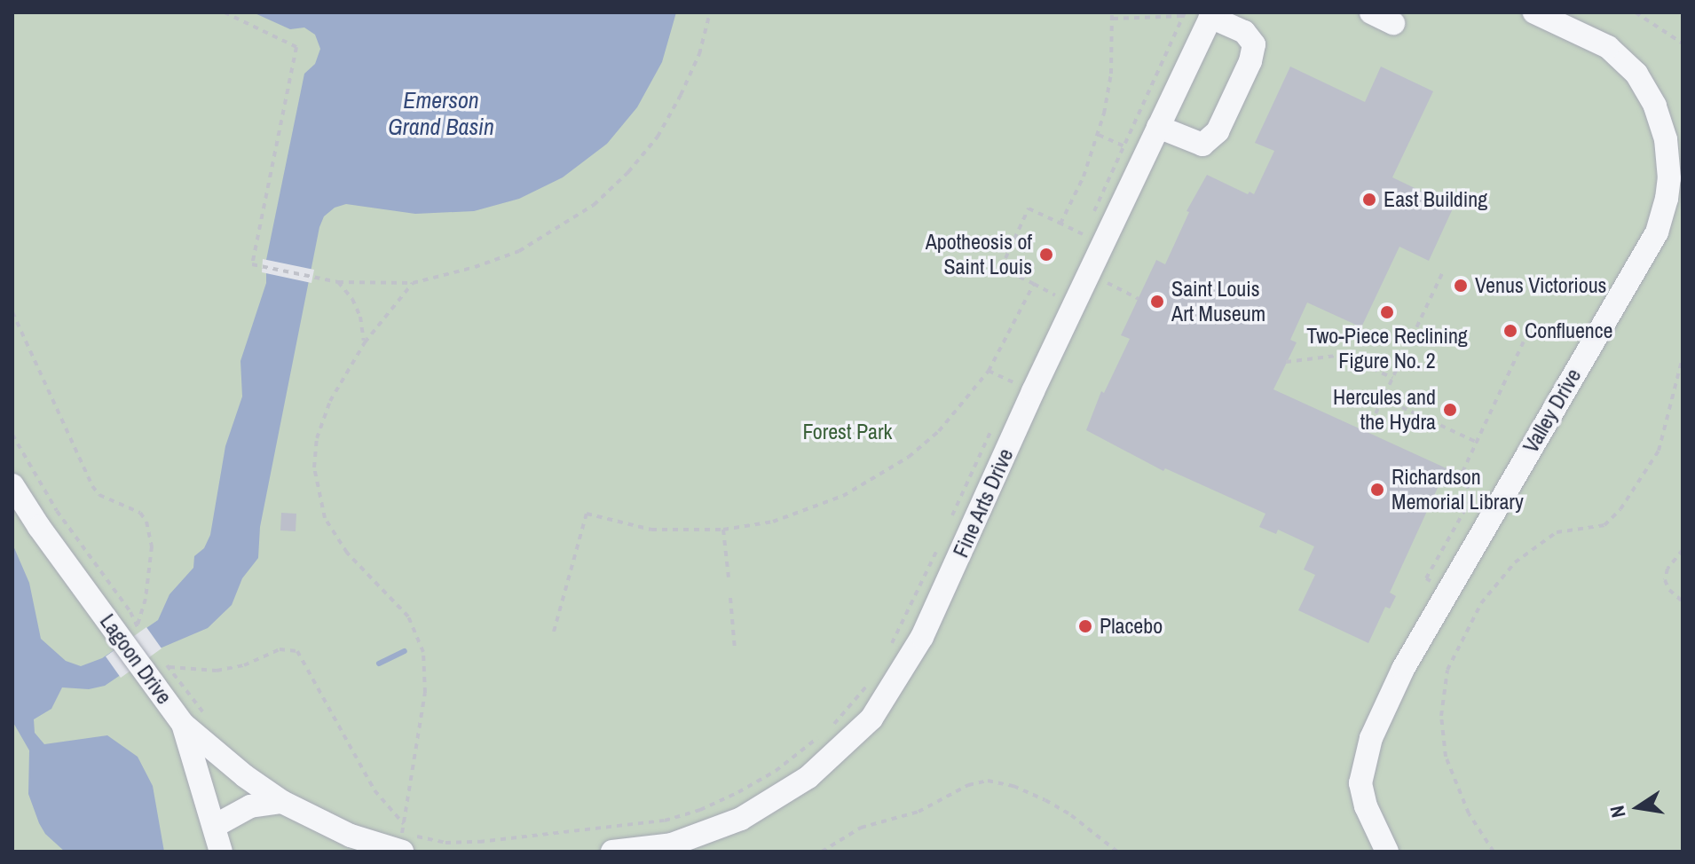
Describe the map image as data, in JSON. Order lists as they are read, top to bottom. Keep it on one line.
{"streets":{"street":["Valley Drive","Fine Arts Drive","Lagoon Drive"]},"water":["Emerson Grand Basin"],"parks":["Forest Park"],"places":["East Building","Apotheosis of Saint Louis","Venus Victorious","Saint Louis Art Museum","Two-Piece Reclining Figure No. 2","Confluence","Hercules and the Hydra","Richardson Memorial Library","Placebo"],"north":"left"}
